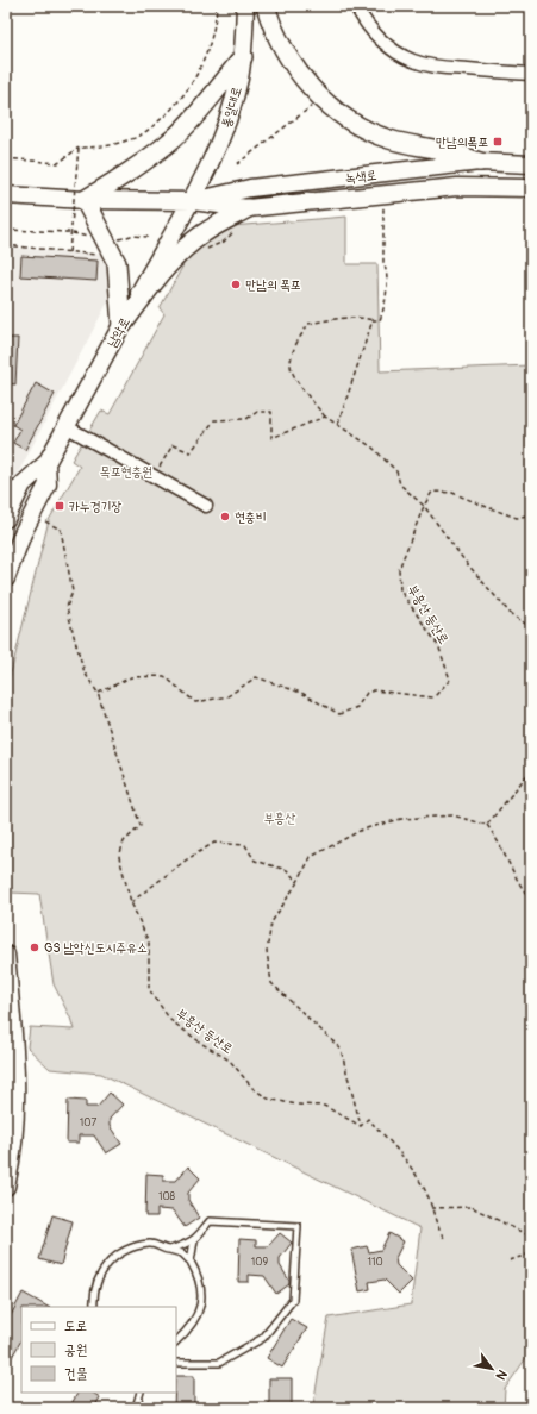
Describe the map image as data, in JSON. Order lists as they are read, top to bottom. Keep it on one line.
{"streets":{"street":["통일대로","녹색로","남악로"],"path":["부흥산 등산로"]},"crossings":[["통일대로","녹색로"],["통일대로","남악로"],["녹색로","남악로"],["남악로","부흥산 등산로"]],"parks":["목포현충원","부흥산"],"places":{"transit":["만남의폭포","카누경기장"],"other":["만남의 폭포","현충비","GS 남악신도시주유소"]},"house_numbers":["107","108","109","110"],"legend":["도로","공원","건물"],"north":"bottom right"}
